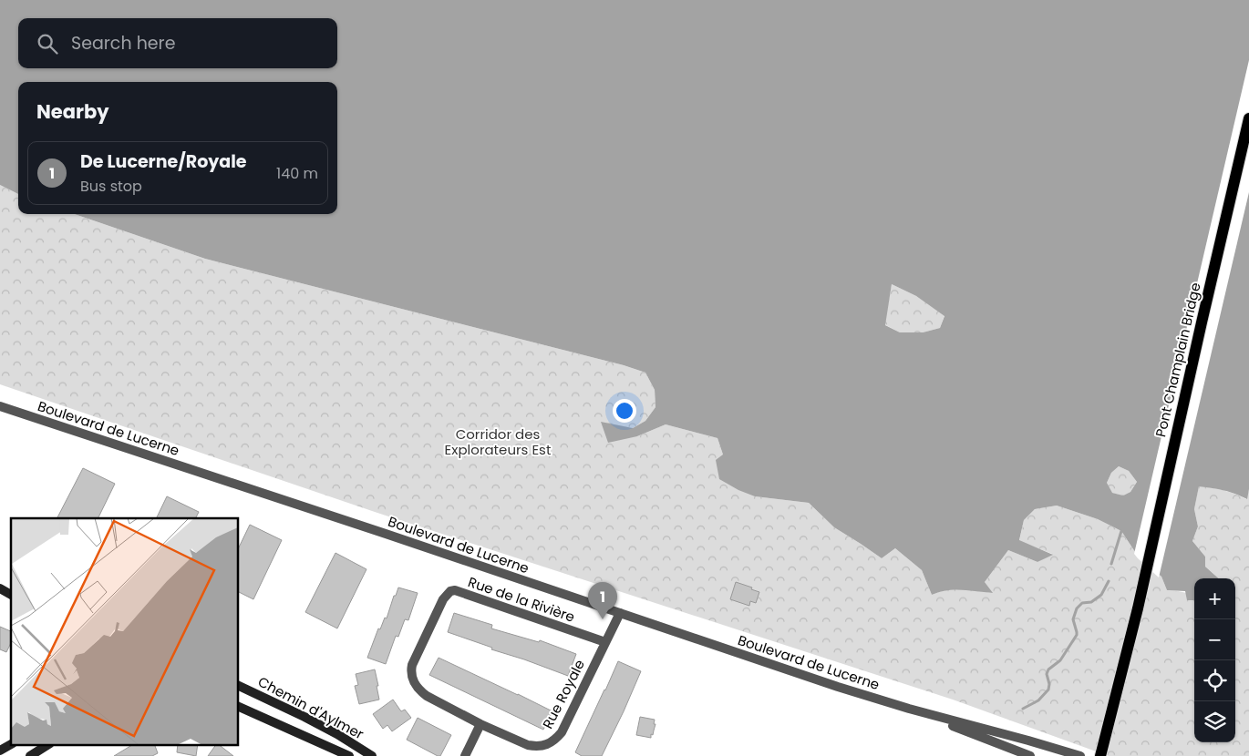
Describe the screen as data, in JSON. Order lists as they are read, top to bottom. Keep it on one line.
{"streets":{"main road":["Pont Champlain Bridge","Chemin d'Aylmer"],"street":["Boulevard de Lucerne","Rue de la Rivière","Rue Royale"]},"crossings":[["Boulevard de Lucerne","Rue Royale"],["Rue de la Rivière","Rue Royale"]],"parks":["Corridor des Explorateurs Est"],"page":{"search":"Search here","heading":"Nearby","list":[{"mark":"1","name":"De Lucerne/Royale","note":"Bus stop","value":"140 m"}],"map_buttons":["+","−"],"pins":"1"}}
